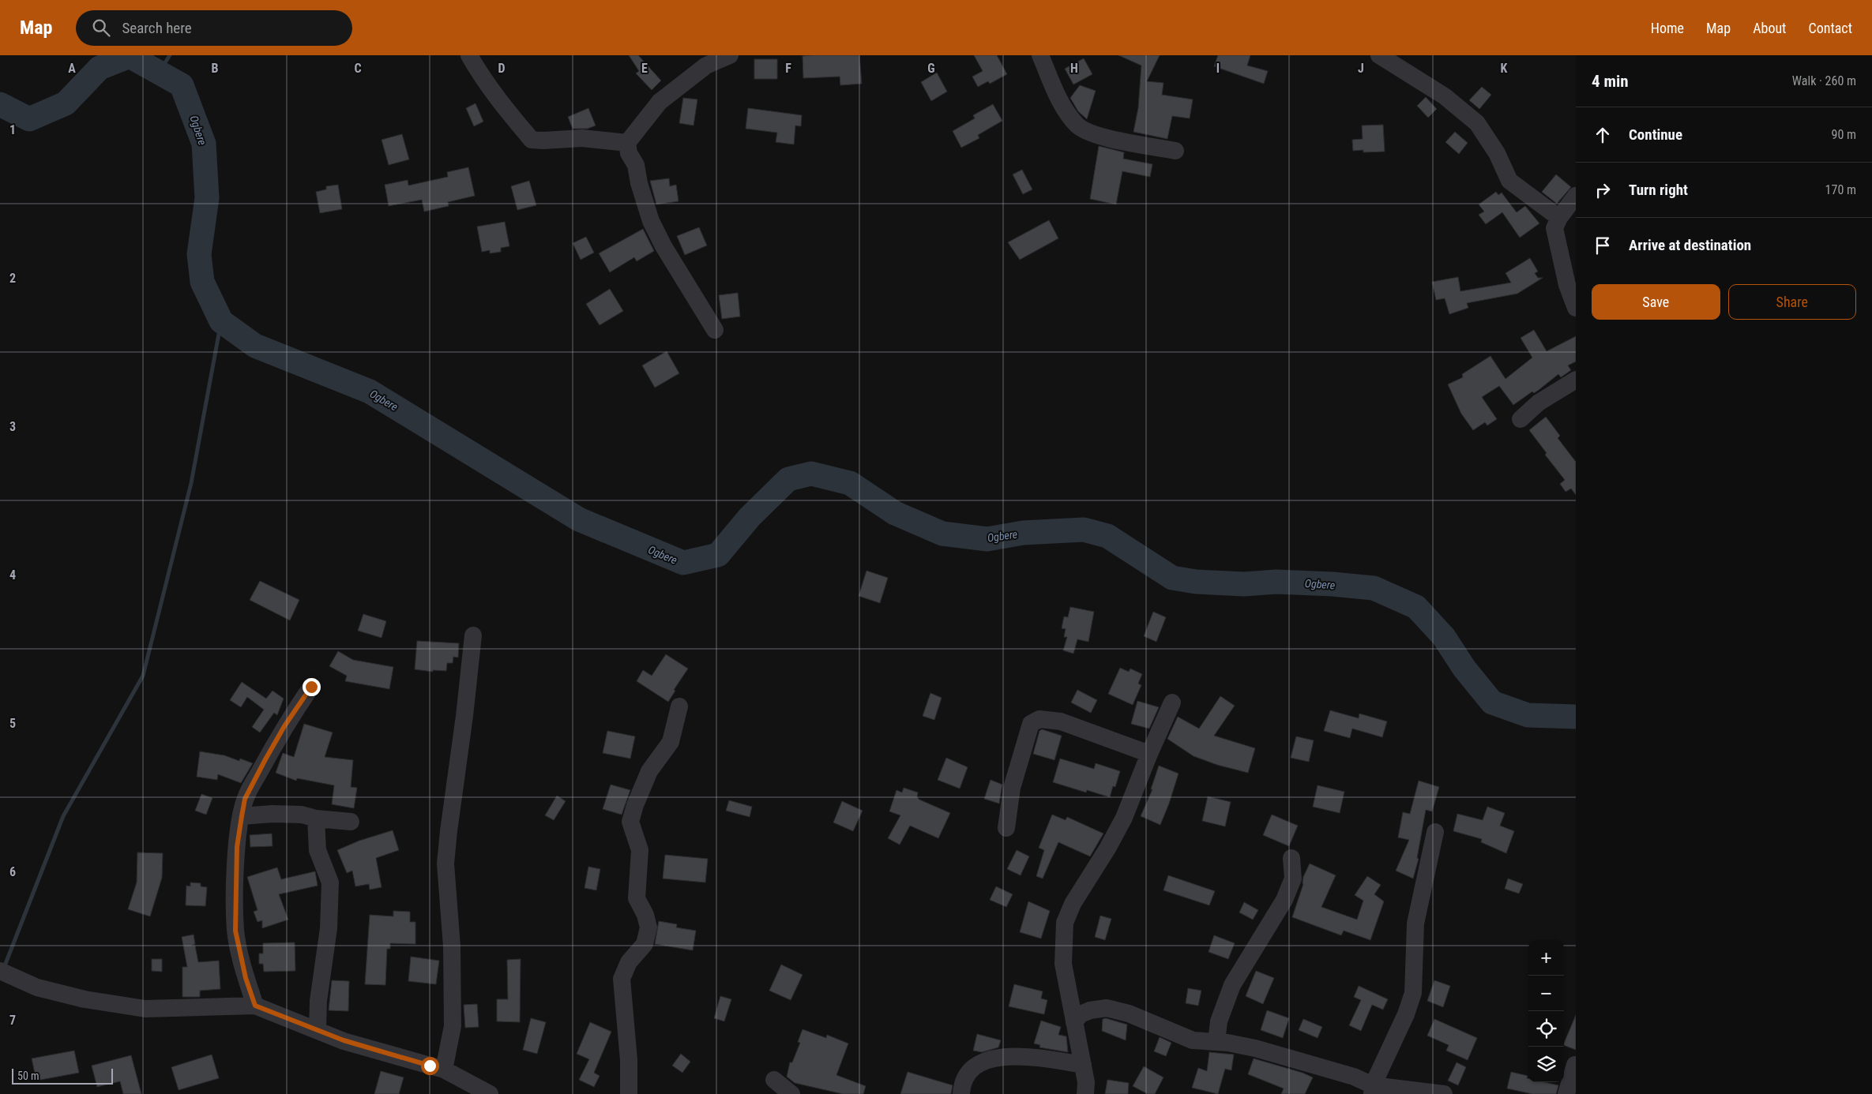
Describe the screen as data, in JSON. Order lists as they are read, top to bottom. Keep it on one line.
{"water":["Ogbere"],"scale_bar":"50 m","page":{"header":"Map","search":"Search here","nav":["Home","Map","About","Contact"],"heading":["4 min","Walk · 260 m"],"list":[["Continue","90 m"],["Turn right","170 m"],"Arrive at destination"],"buttons":["Save","Share"],"map_buttons":["+","−"],"scale":"50 m"},"grid":{"columns":["A","B","C","D","E","F","G","H","I","J","K"],"rows":["1","2","3","4","5","6","7"]}}
